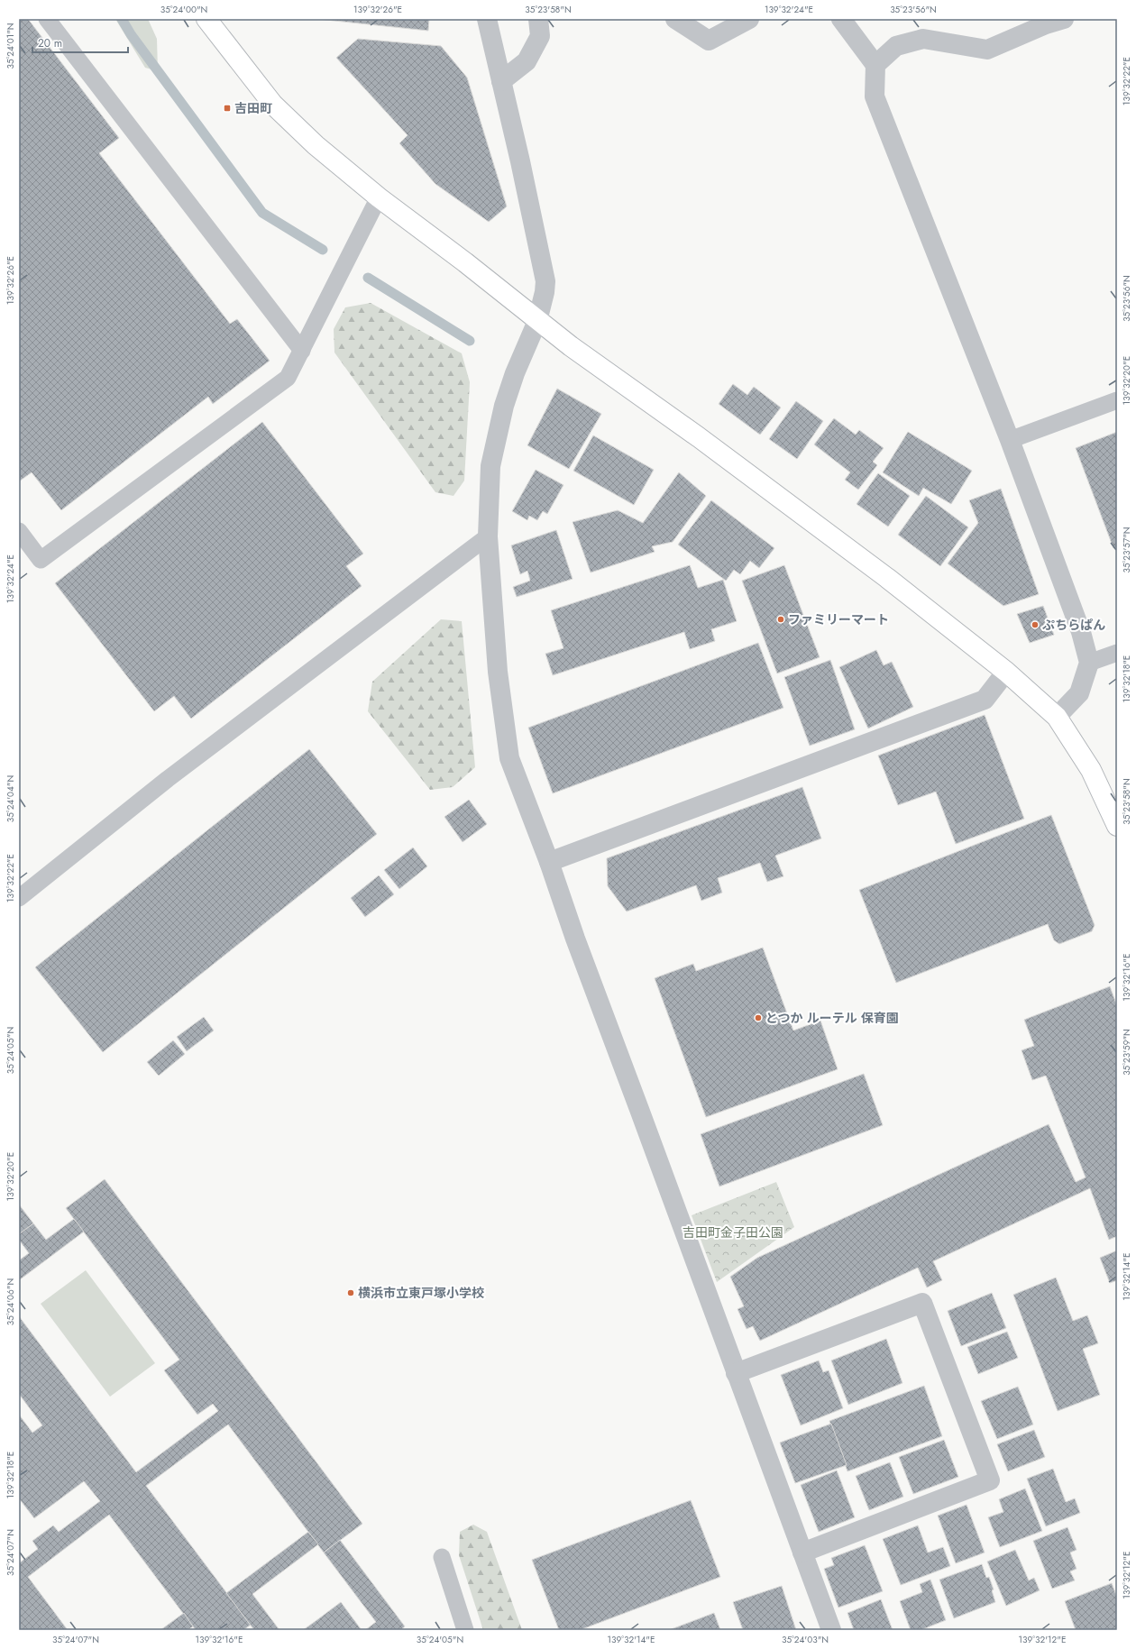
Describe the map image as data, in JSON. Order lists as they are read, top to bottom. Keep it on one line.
{"parks":["吉田町金子田公園"],"places":{"transit":["吉田町"],"other":["ファミリーマート","ぷちらぱん","とつか ルーテル 保育園","横浜市立東戸塚小学校"]},"scale_bar":"20 m","coordinates":["35°24'00\"N","139°32'26\"E","35°23'58\"N","139°32'24\"E","35°23'56\"N","35°24'01\"N","139°32'22\"E","139°32'20\"E","35°23'57\"N","139°32'18\"E","35°24'04\"N","139°32'16\"E","35°24'05\"N","35°23'59\"N","139°32'14\"E","35°24'06\"N","35°24'07\"N","139°32'12\"E","35°24'03\"N"]}
